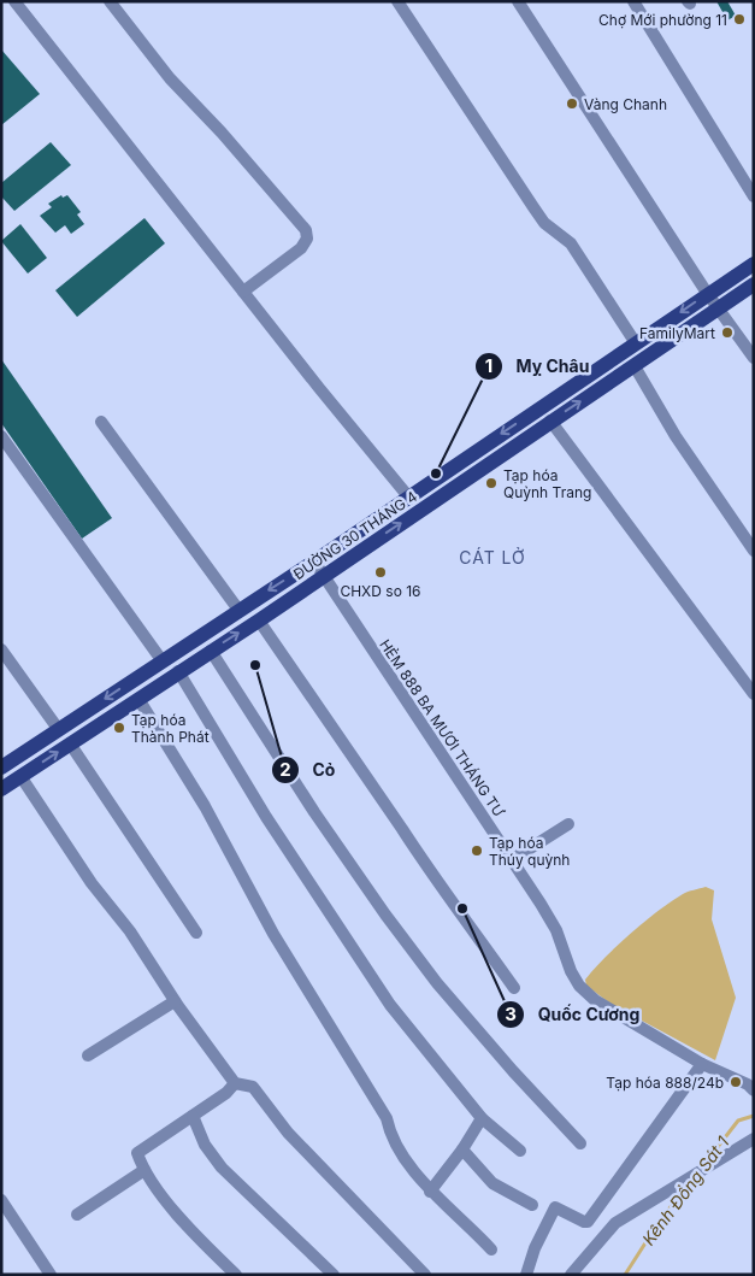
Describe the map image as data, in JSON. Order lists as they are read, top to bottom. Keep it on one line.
{"streets":{"main road":["ĐƯỜNG 30 THÁNG 4"],"street":["HẺM 888 BA MƯƠI THÁNG TƯ"]},"crossings":[["ĐƯỜNG 30 THÁNG 4","HẺM 888 BA MƯƠI THÁNG TƯ"]],"districts":["CÁT LỞ"],"water":["Kênh Đồng Sát 1"],"places":["Chợ Mới phường 11","Vàng Chanh","FamilyMart","Mỵ Châu","Tạp hóa Quỳnh Trang","CHXD so 16","Cỏ","Tạp hóa Thành Phát","Tạp hóa Thúy quỳnh","Quốc Cương","Tạp hóa 888/24b"]}
